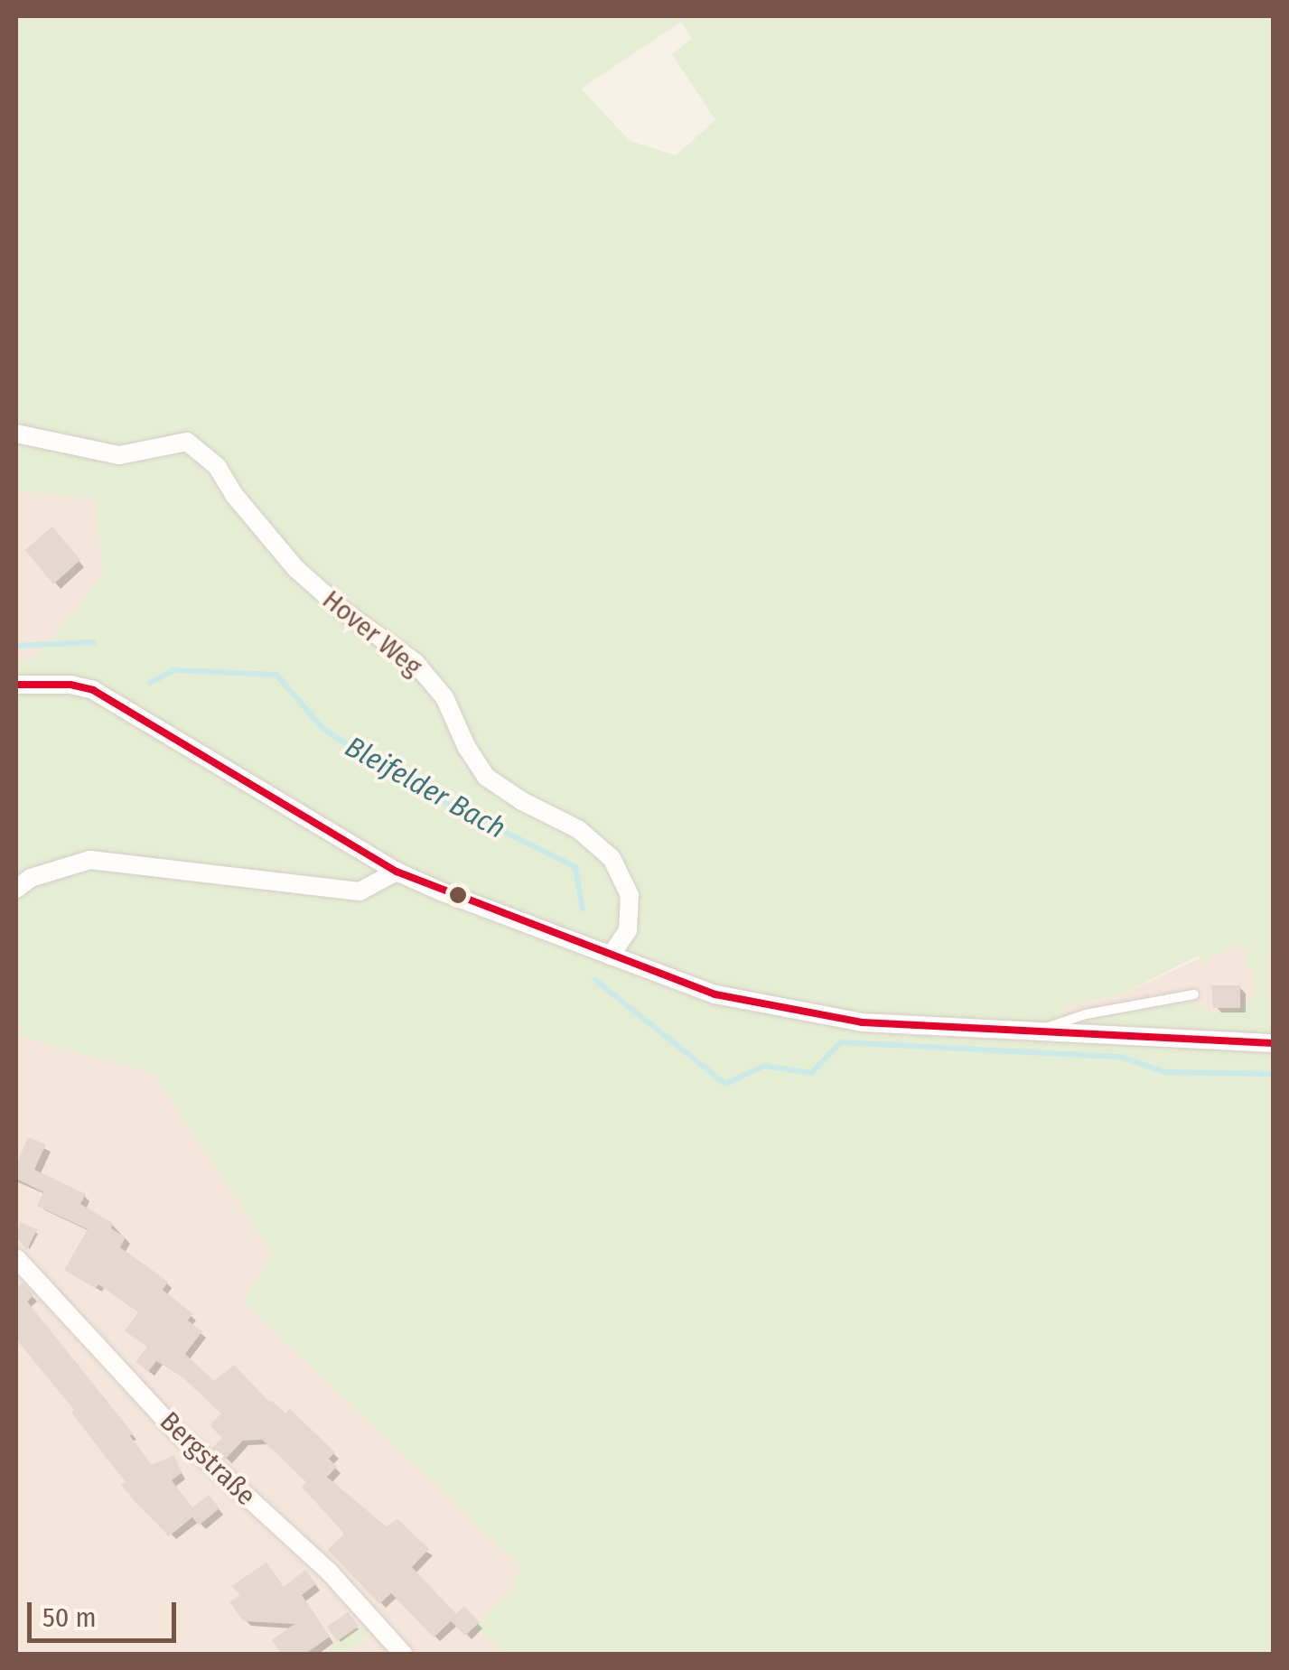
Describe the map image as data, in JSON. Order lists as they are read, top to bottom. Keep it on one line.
{"streets":{"street":["Hover Weg","Bergstraße"]},"water":["Bleifelder Bach"],"scale_bar":"50 m"}
